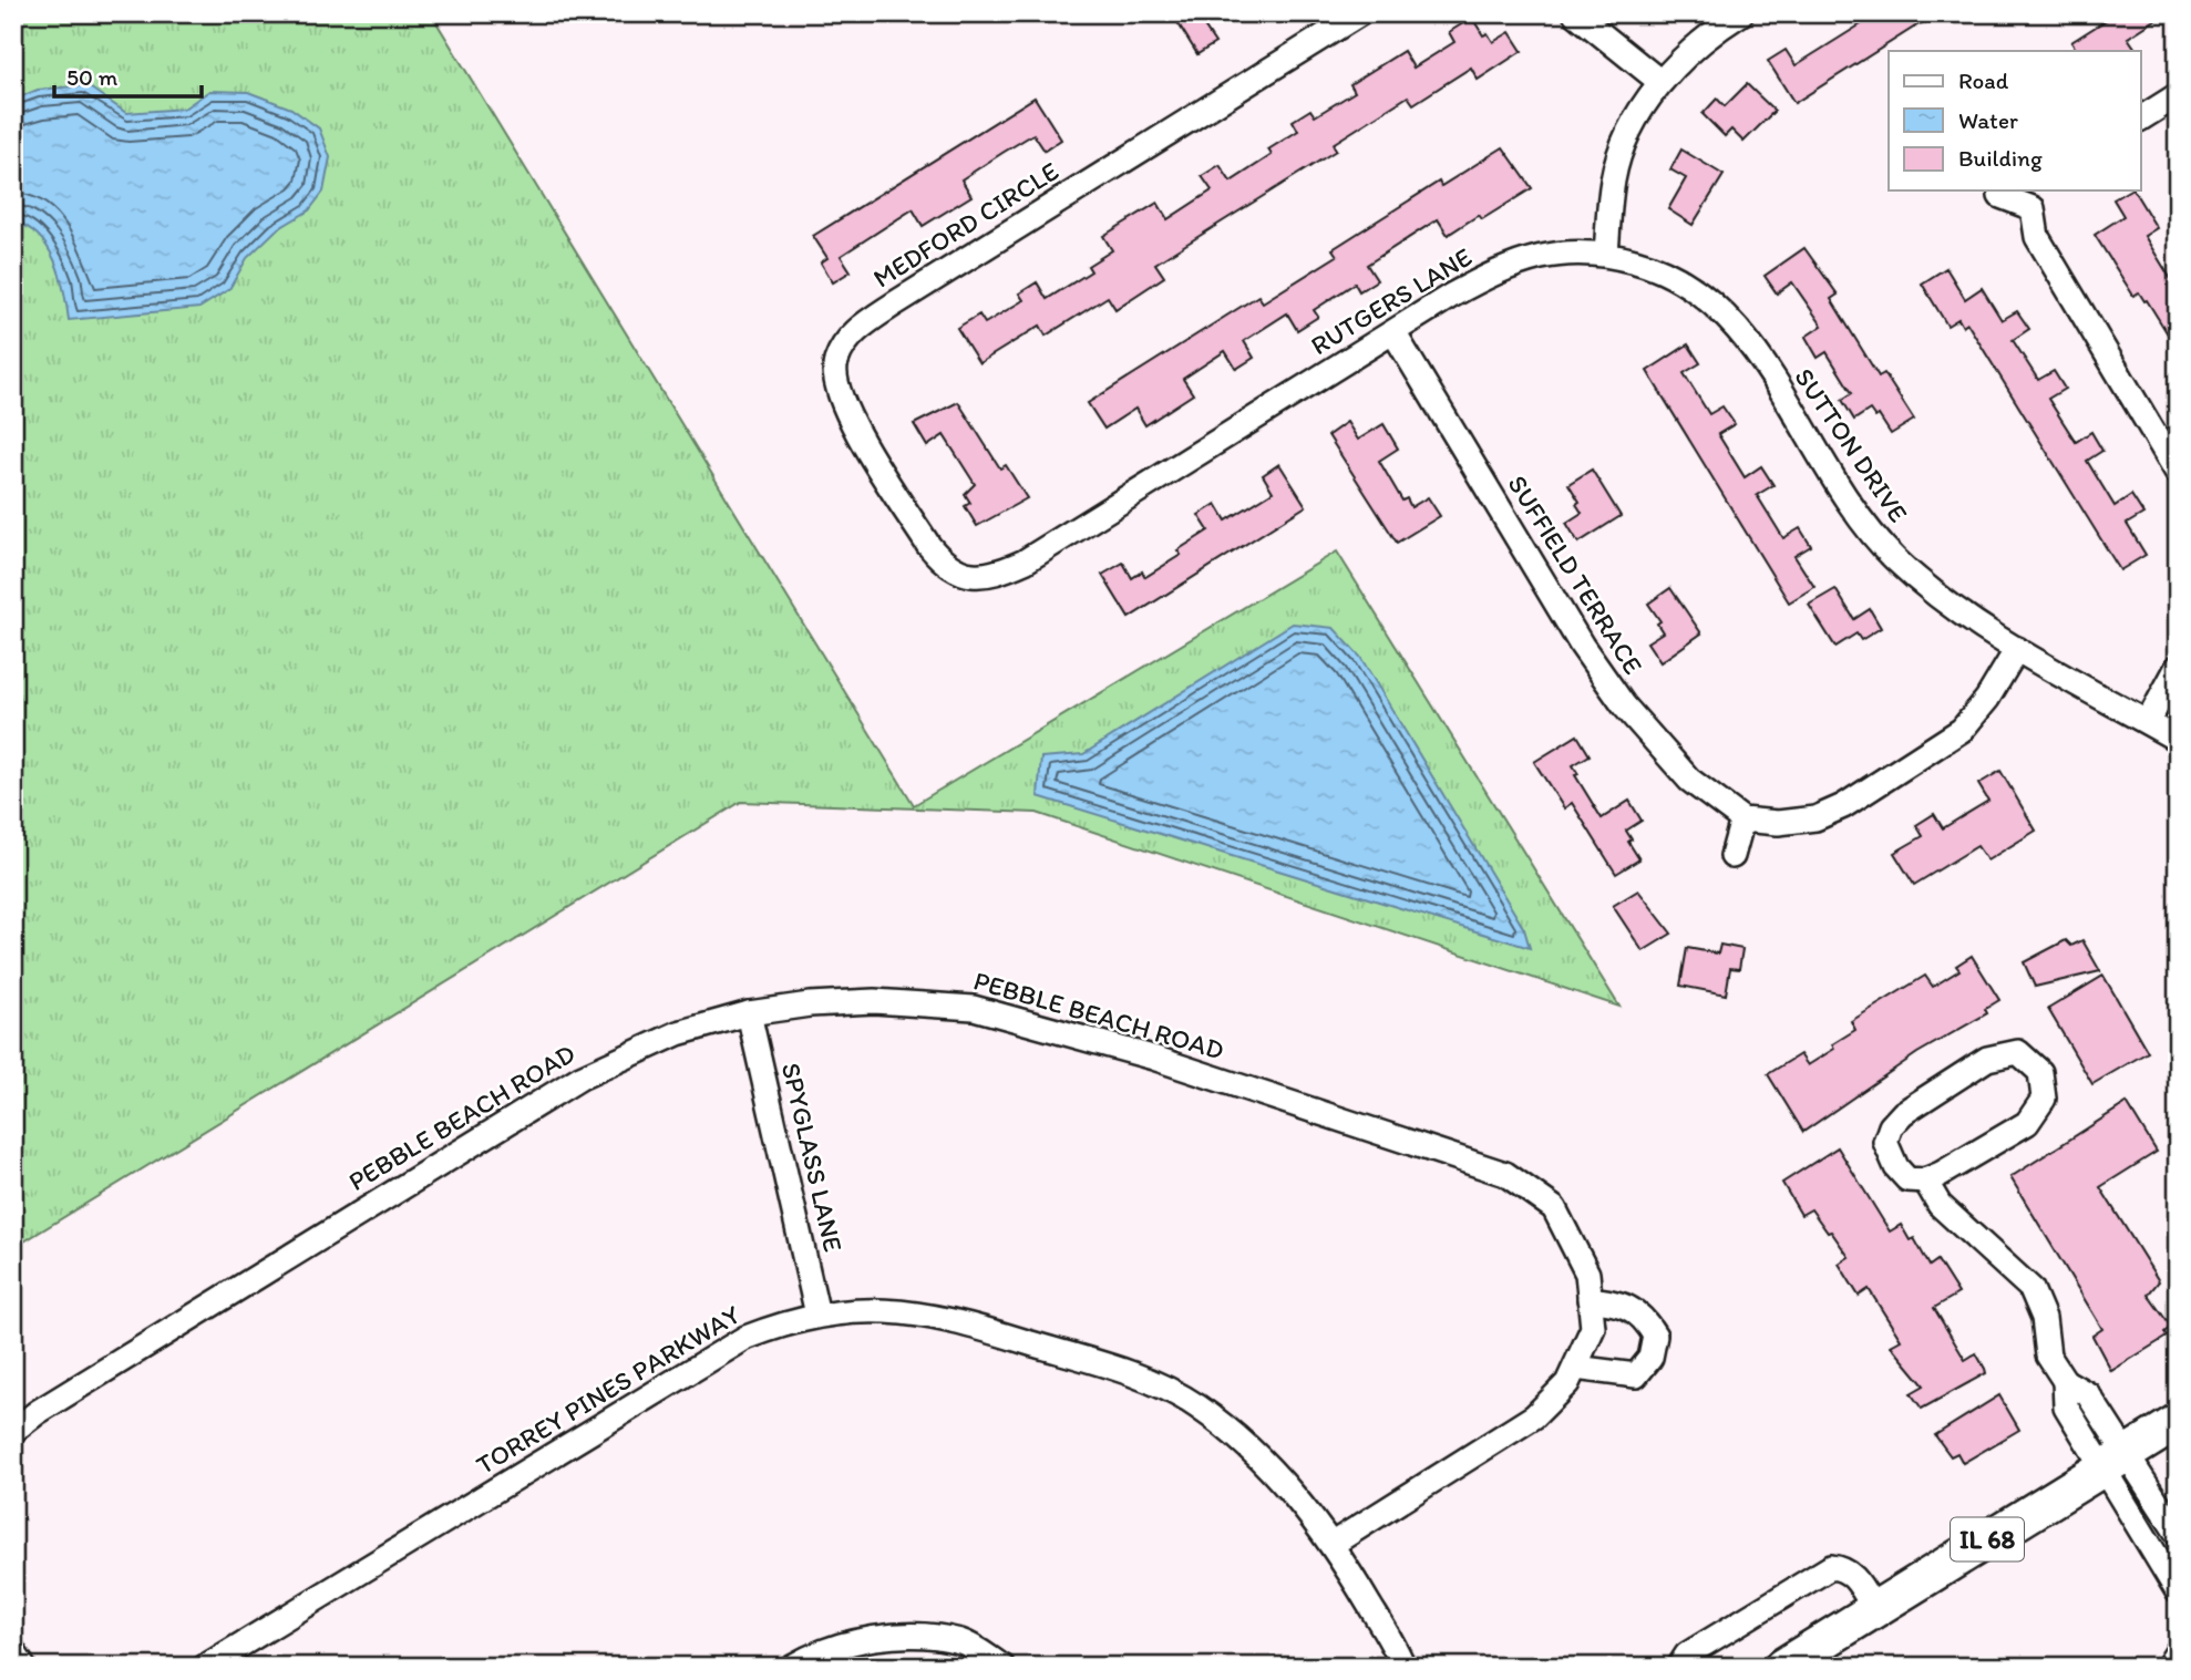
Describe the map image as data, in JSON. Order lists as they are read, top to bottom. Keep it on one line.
{"streets":{"main road":["IL 68"],"street":["MEDFORD CIRCLE","RUTGERS LANE","SUTTON DRIVE","SUFFIELD TERRACE","PEBBLE BEACH ROAD","SPYGLASS LANE","TORREY PINES PARKWAY"]},"crossings":[["MEDFORD CIRCLE","RUTGERS LANE"],["RUTGERS LANE","SUTTON DRIVE"],["RUTGERS LANE","SUFFIELD TERRACE"],["PEBBLE BEACH ROAD","SPYGLASS LANE"],["PEBBLE BEACH ROAD","TORREY PINES PARKWAY"],["SPYGLASS LANE","TORREY PINES PARKWAY"]],"legend":["Road","Water","Building"],"scale_bar":"50 m"}
